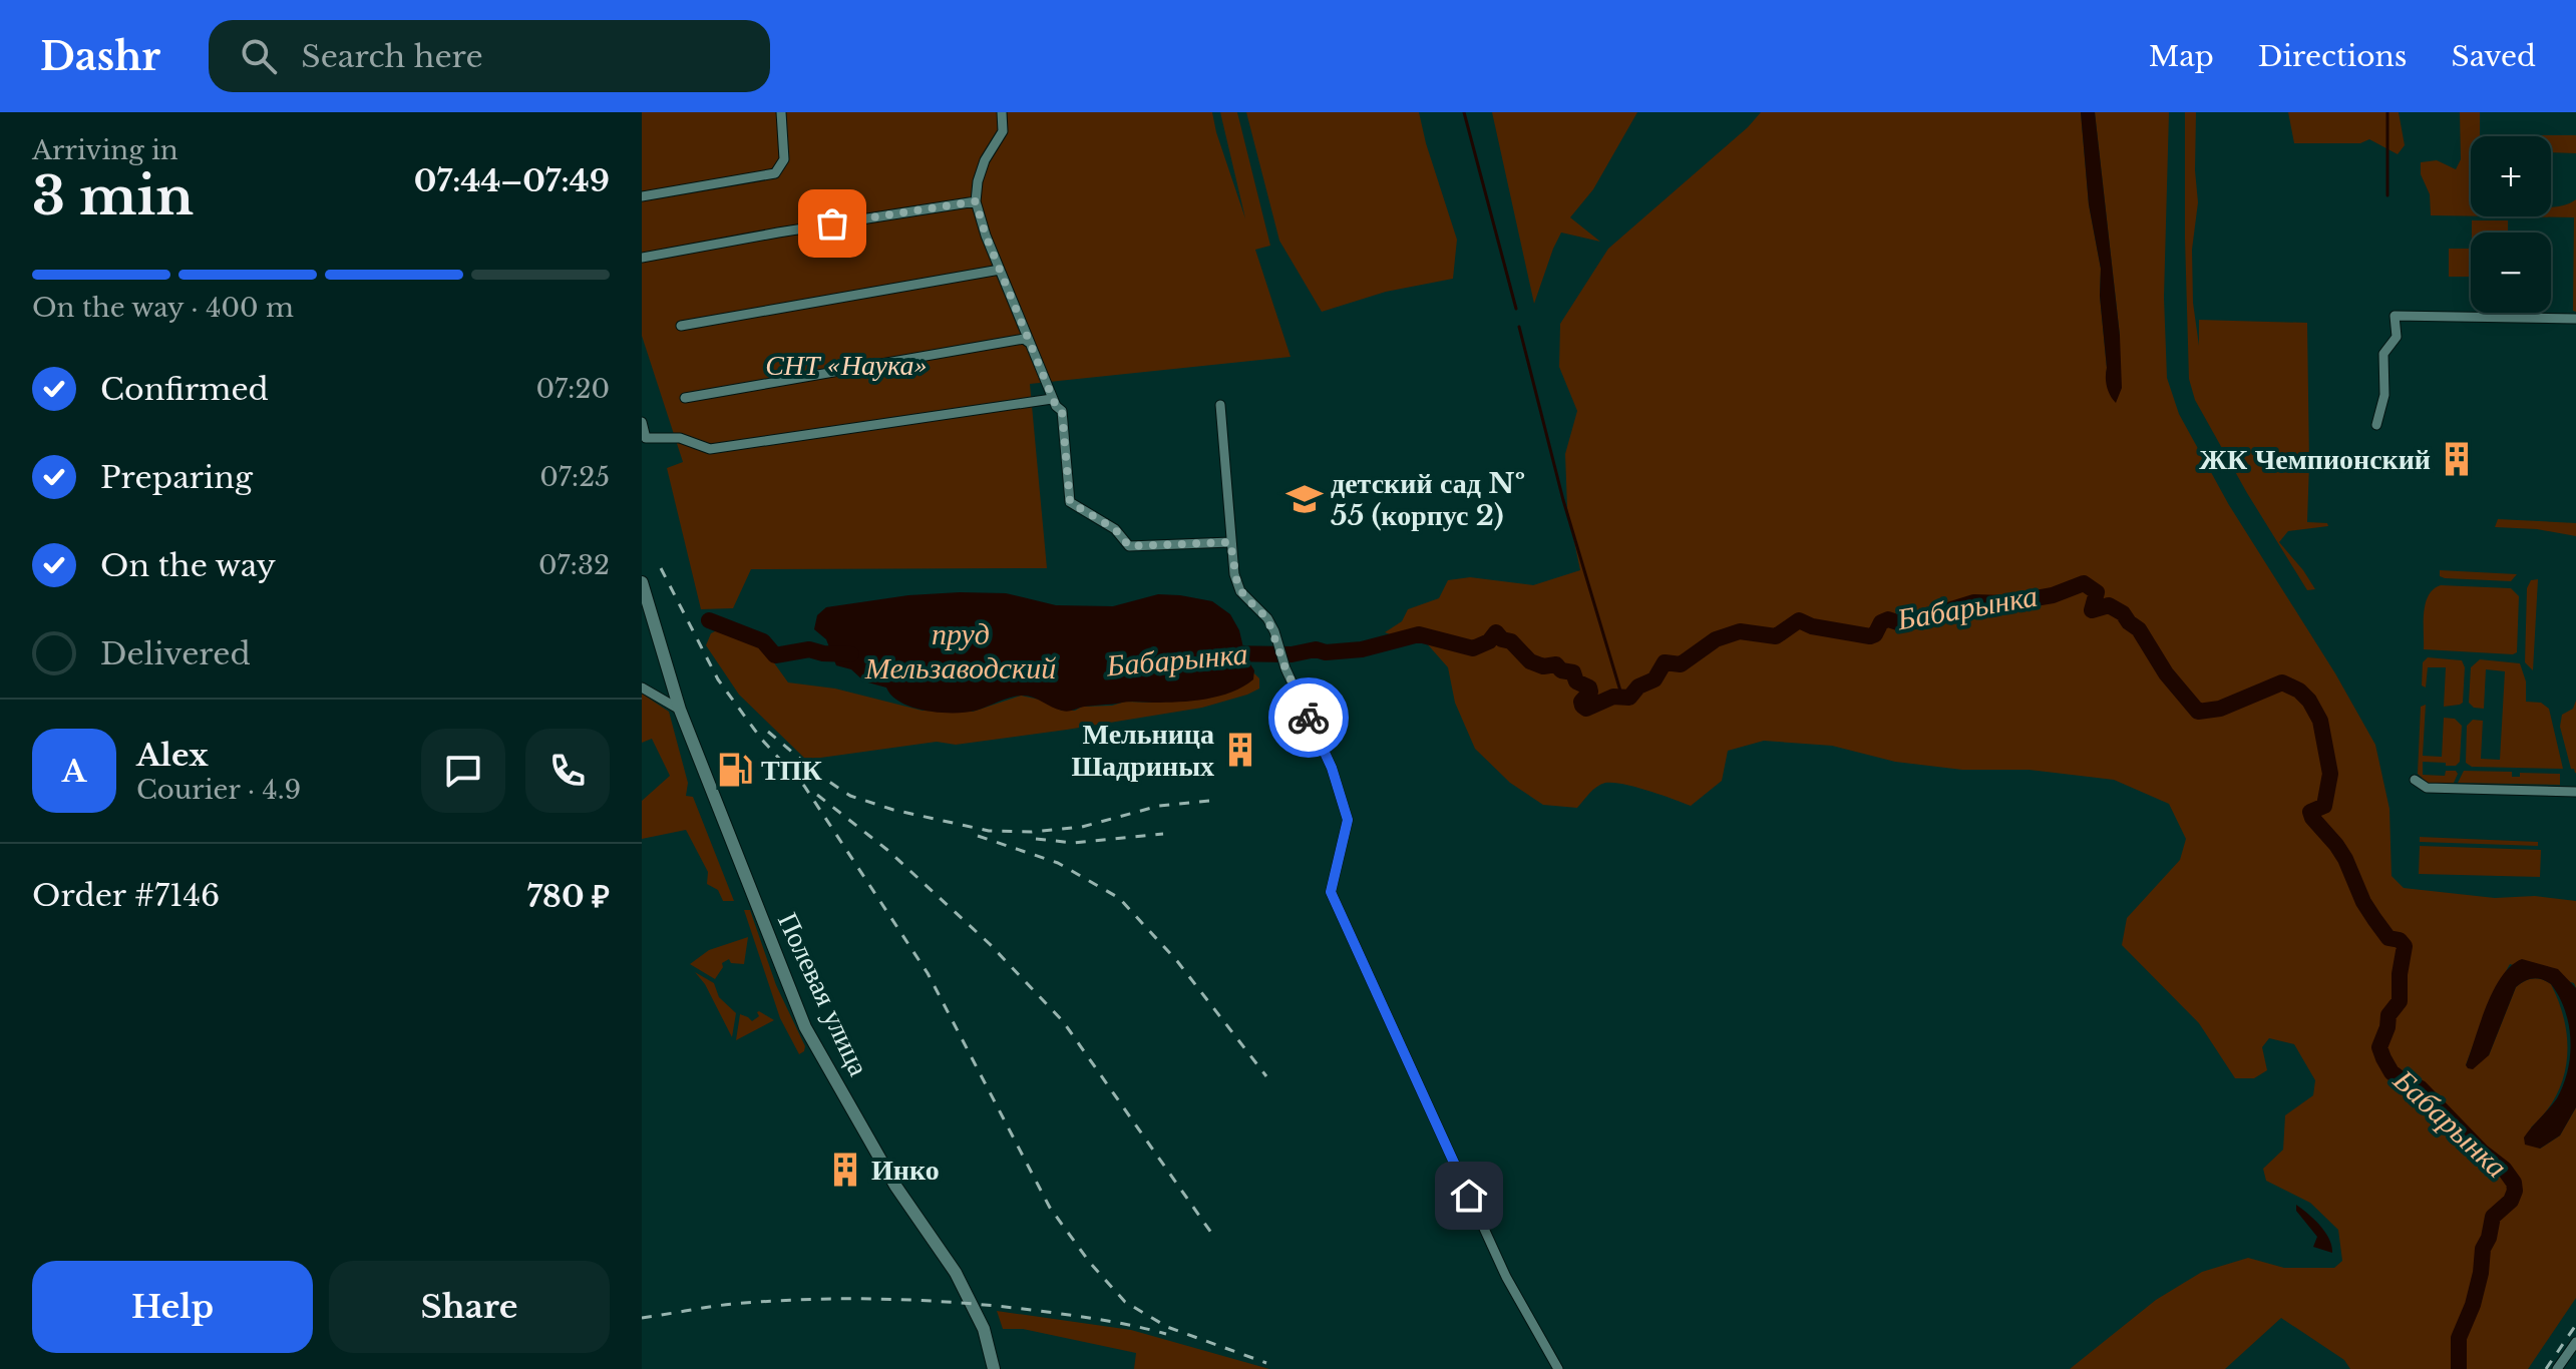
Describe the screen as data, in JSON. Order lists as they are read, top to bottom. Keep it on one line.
{"streets":{"street":["Полевая улица"]},"water":["Бабарынка","пруд Мельзаводский"],"parks":["СНТ «Наука»"],"places":{"building":["ЖК Чемпионский","Мельница Шадриных","Инко"],"school or university":["детский сад № 55 (корпус 2)"],"fuel station":["ТПК"]},"page":{"header":"Dashr","search":"Search here","nav":["Map","Directions","Saved"],"heading":["3 min","Arriving in","07:44–07:49"],"panel":["Alex","Courier · 4.9","Order #7146","780 ₽"],"map_buttons":["+","−"],"bar":"On the way · 400 m","list":[["Confirmed","07:20"],["Preparing","07:25"],["On the way","07:32"],"Delivered"],"round":"A","buttons":["Help","Share"]}}
